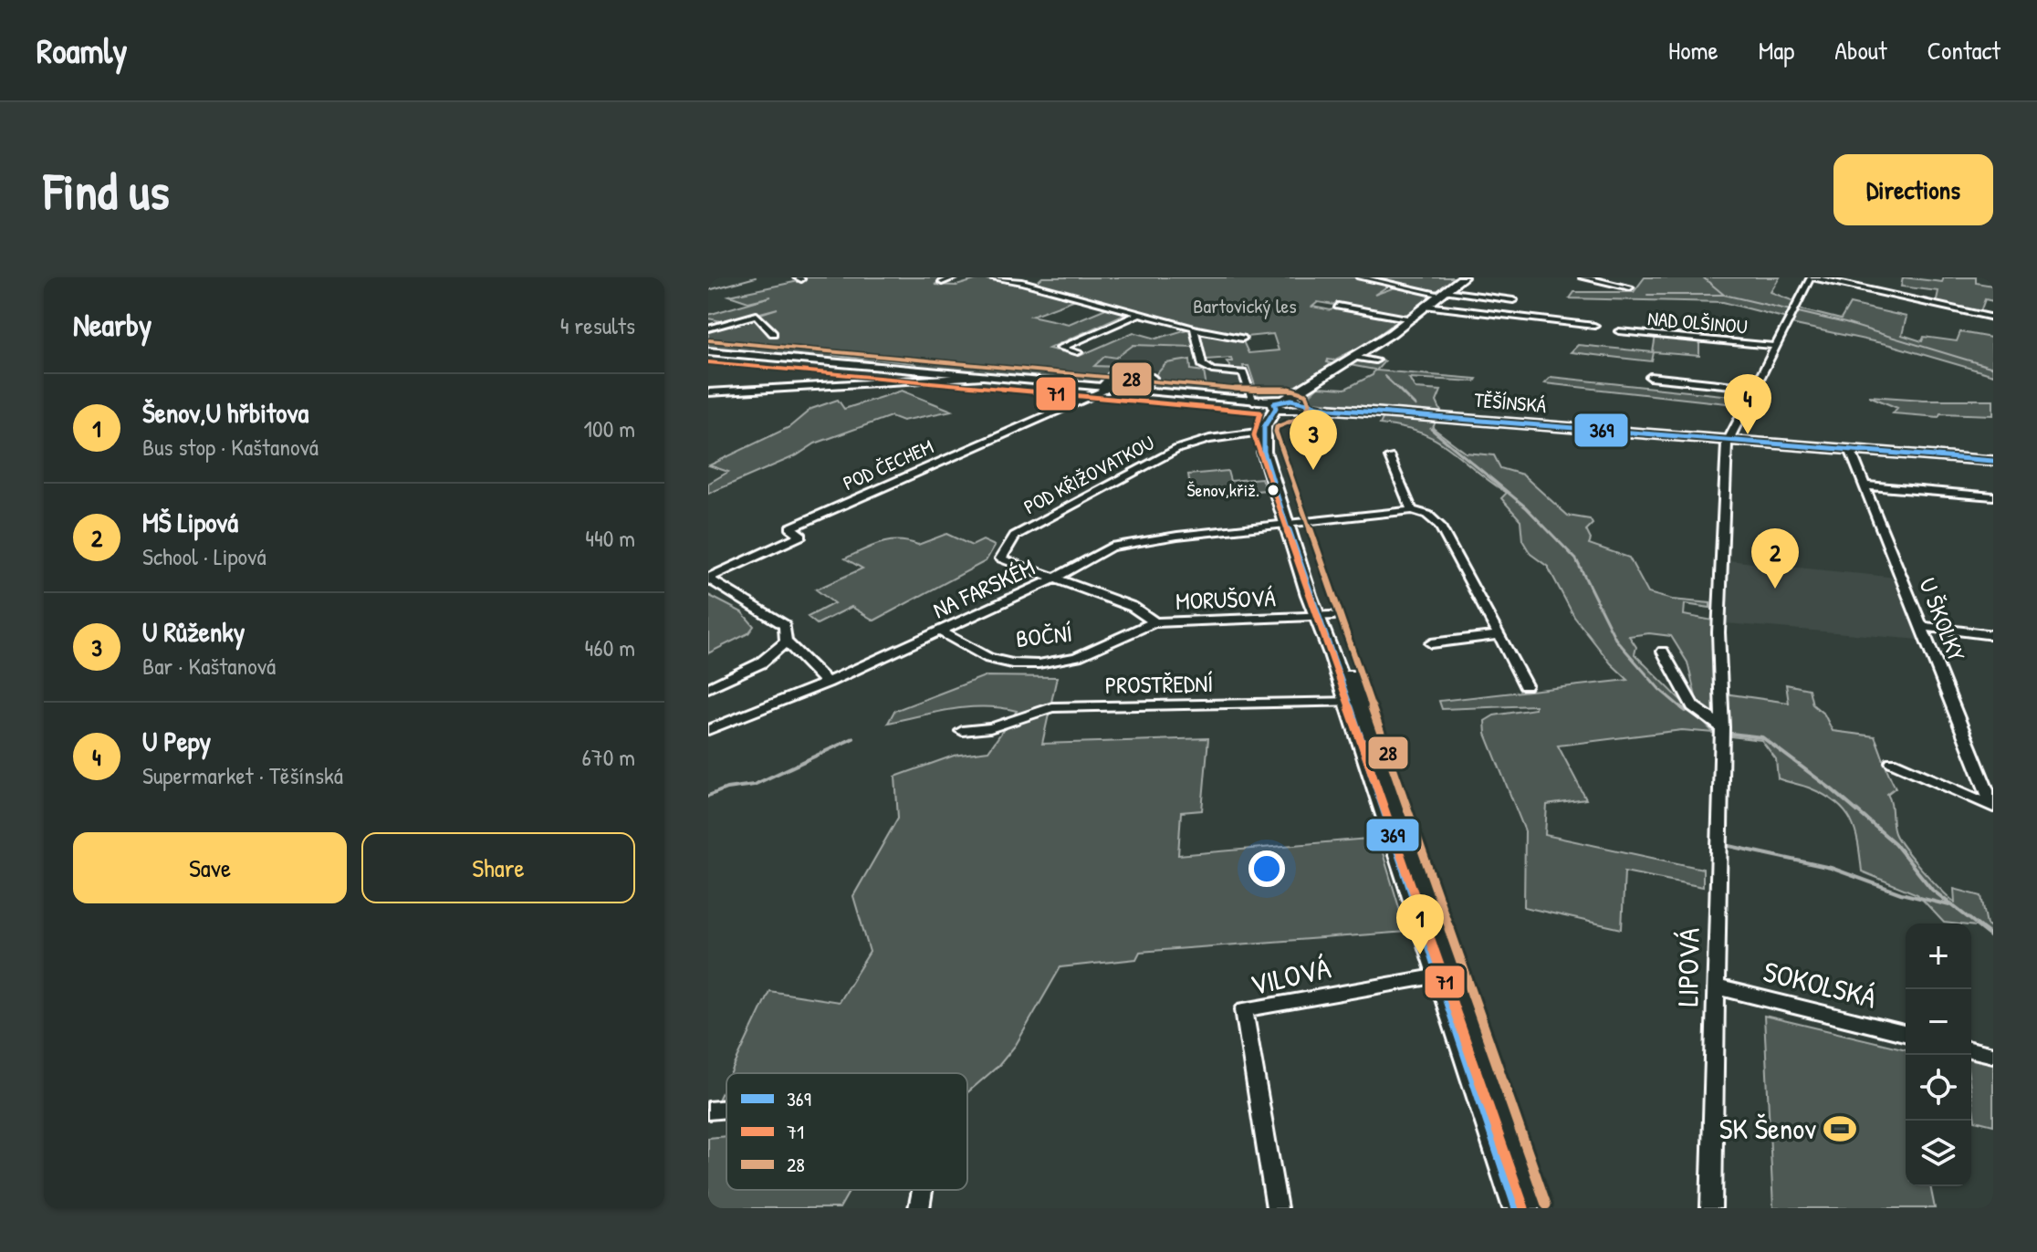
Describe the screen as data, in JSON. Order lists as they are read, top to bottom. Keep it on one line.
{"streets":{"main road":["TĚŠÍNSKÁ"],"street":["NAD OLŠINOU","POD ČECHEM","POD KŘIŽOVATKOU","NA FARSKÉM","MORUŠOVÁ","U ŠKOLKY","BOČNÍ","PROSTŘEDNÍ","LIPOVÁ","VILOVÁ","SOKOLSKÁ"]},"crossings":[["TĚŠÍNSKÁ","POD ČECHEM"],["TĚŠÍNSKÁ","POD KŘIŽOVATKOU"],["TĚŠÍNSKÁ","U ŠKOLKY"],["TĚŠÍNSKÁ","LIPOVÁ"],["POD ČECHEM","NA FARSKÉM"],["POD KŘIŽOVATKOU","NA FARSKÉM"],["POD KŘIŽOVATKOU","MORUŠOVÁ"],["NA FARSKÉM","MORUŠOVÁ"],["NA FARSKÉM","BOČNÍ"],["MORUŠOVÁ","BOČNÍ"],["LIPOVÁ","SOKOLSKÁ"]],"parks":["Bartovický les"],"places":{"other":["Šenov,křiž."],"sports":["SK Šenov"]},"lines":["transit line 28","transit line 71","transit line 369"],"legend":["369","71","28"],"page":{"header":"Roamly","nav":["Home","Map","About","Contact"],"buttons":["Directions",["Save","Share"]],"title":"Find us","heading":["Nearby","4 results"],"list":[{"mark":"1","name":"Šenov,U hřbitova","note":"Bus stop · Kaštanová","value":"100 m"},{"mark":"2","name":"MŠ Lipová","note":"School · Lipová","value":"440 m"},{"mark":"3","name":"U Růženky","note":"Bar · Kaštanová","value":"460 m"},{"mark":"4","name":"U Pepy","note":"Supermarket · Těšínská","value":"670 m"}],"pins":["4","3","2","1"],"map_buttons":["+","−"]}}
